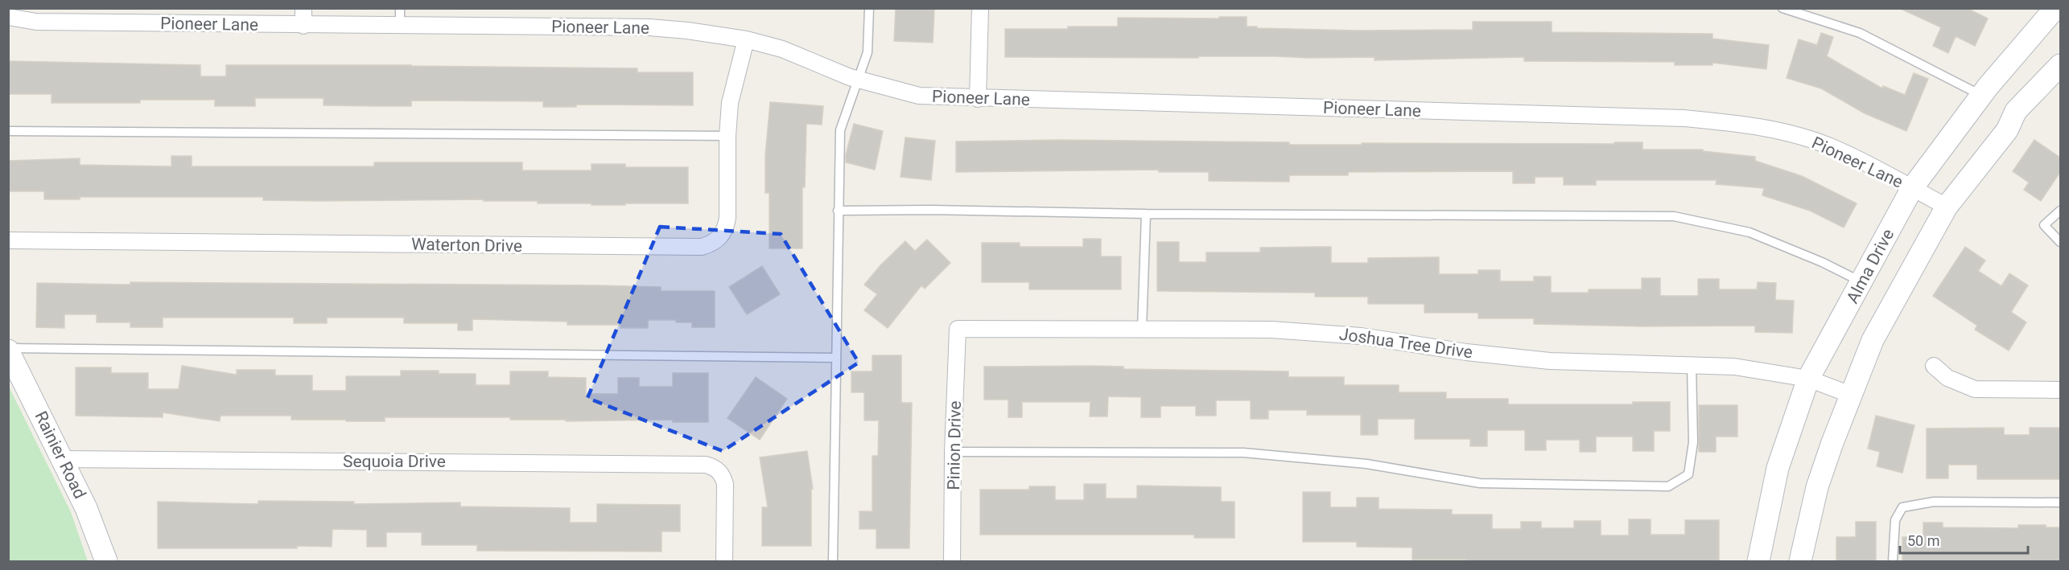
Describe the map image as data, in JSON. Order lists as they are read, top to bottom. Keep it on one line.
{"streets":{"main road":["Alma Drive","Rainier Road"],"street":["Pioneer Lane","Waterton Drive","Joshua Tree Drive","Pinion Drive","Sequoia Drive"]},"crossings":[["Pioneer Lane","Waterton Drive"],["Pioneer Lane","Alma Drive"],["Alma Drive","Joshua Tree Drive"],["Joshua Tree Drive","Pinion Drive"],["Rainier Road","Sequoia Drive"]],"scale_bar":"50 m"}
